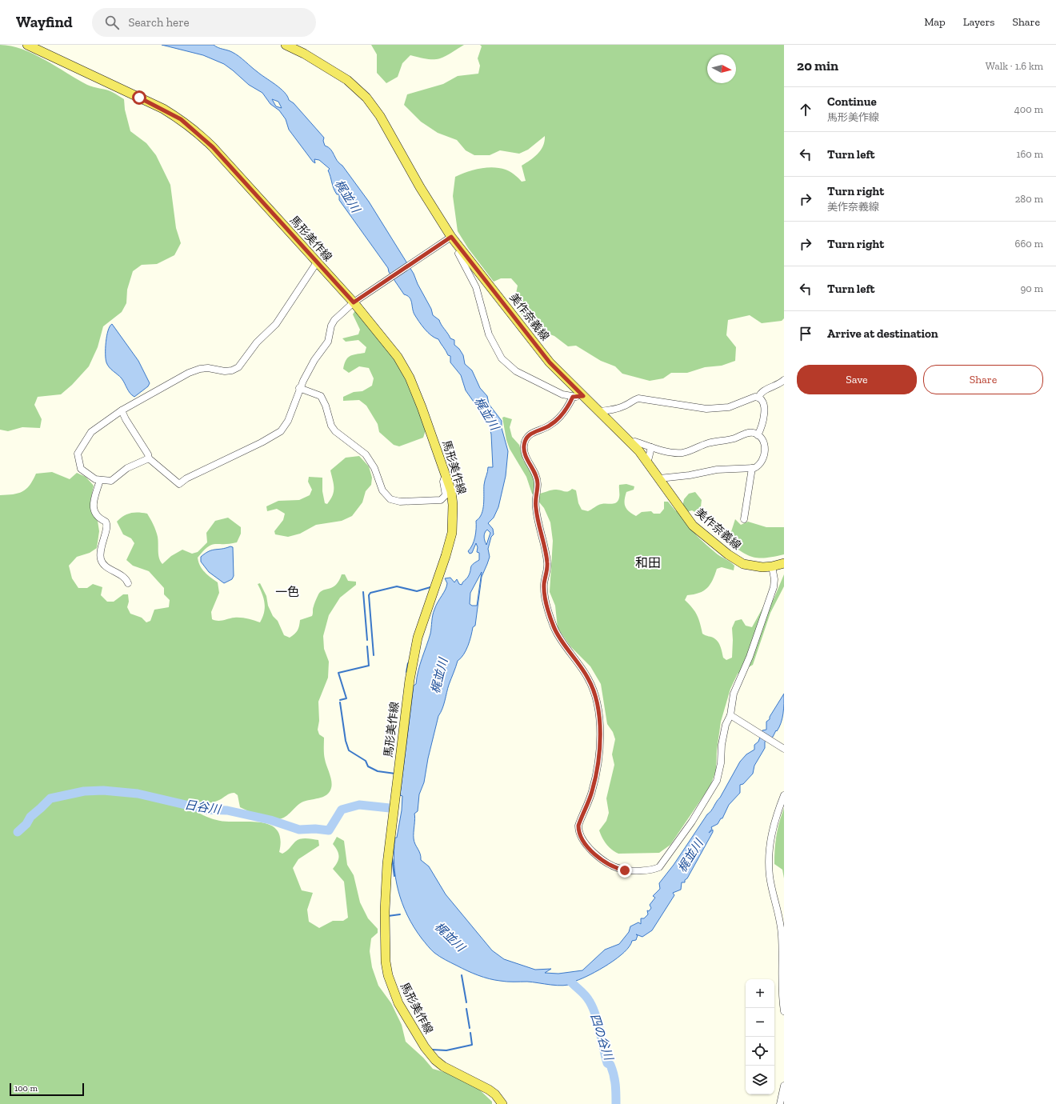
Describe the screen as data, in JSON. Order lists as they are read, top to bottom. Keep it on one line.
{"streets":{"main road":["馬形美作線","美作奈義線"]},"districts":["和田","一色"],"water":["梶並川","日谷川","四の谷川"],"scale_bar":"100 m","north":"right","page":{"header":"Wayfind","search":"Search here","nav":["Map","Layers","Share"],"heading":["20 min","Walk · 1.6 km"],"list":[["Continue","馬形美作線","400 m"],["Turn left","160 m"],["Turn right","美作奈義線","280 m"],["Turn right","660 m"],["Turn left","90 m"],"Arrive at destination"],"buttons":["Save","Share"],"map_buttons":["+","−"],"scale":"100 m"}}
